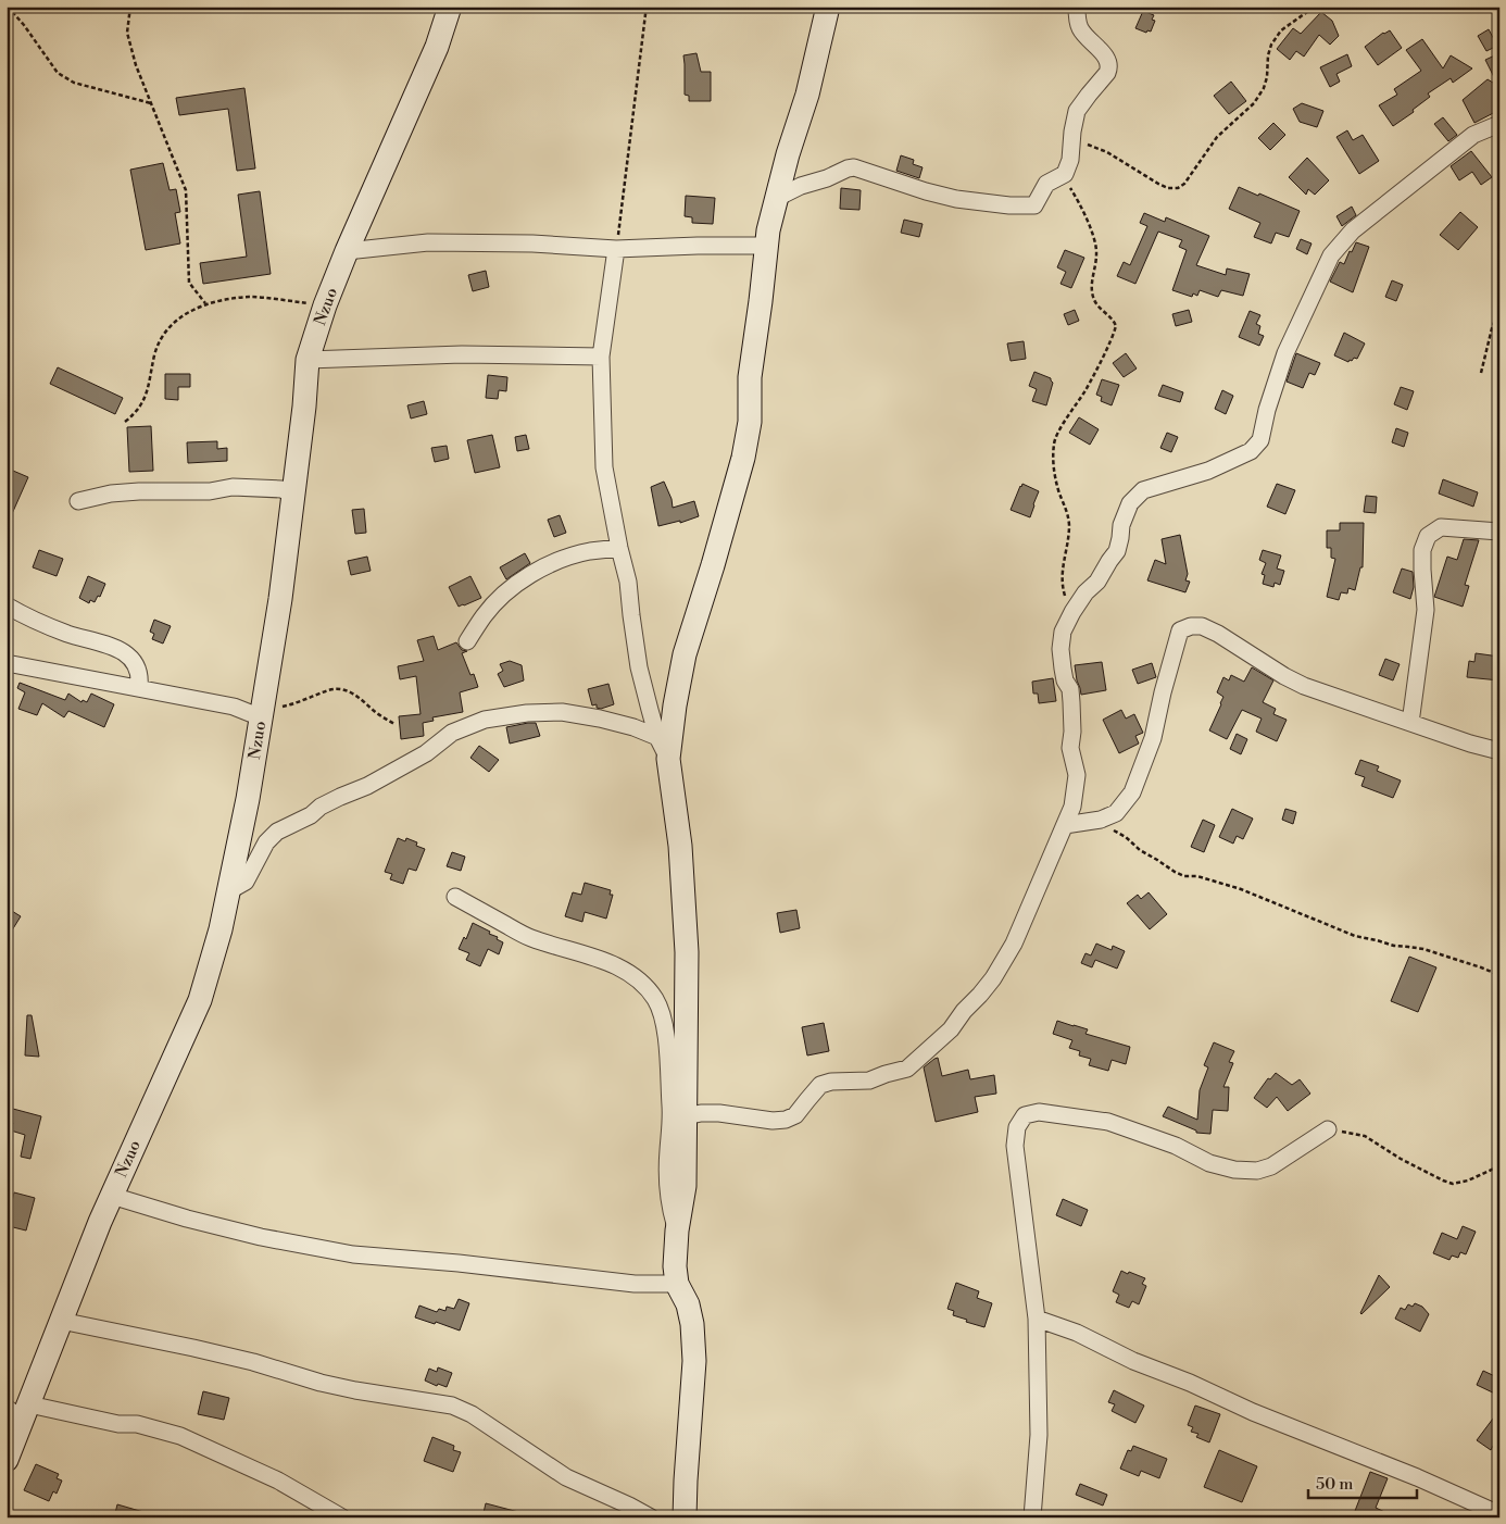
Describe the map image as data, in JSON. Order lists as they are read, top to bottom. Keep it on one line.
{"streets":{"street":["Nzuo"]},"scale_bar":"50 m"}
